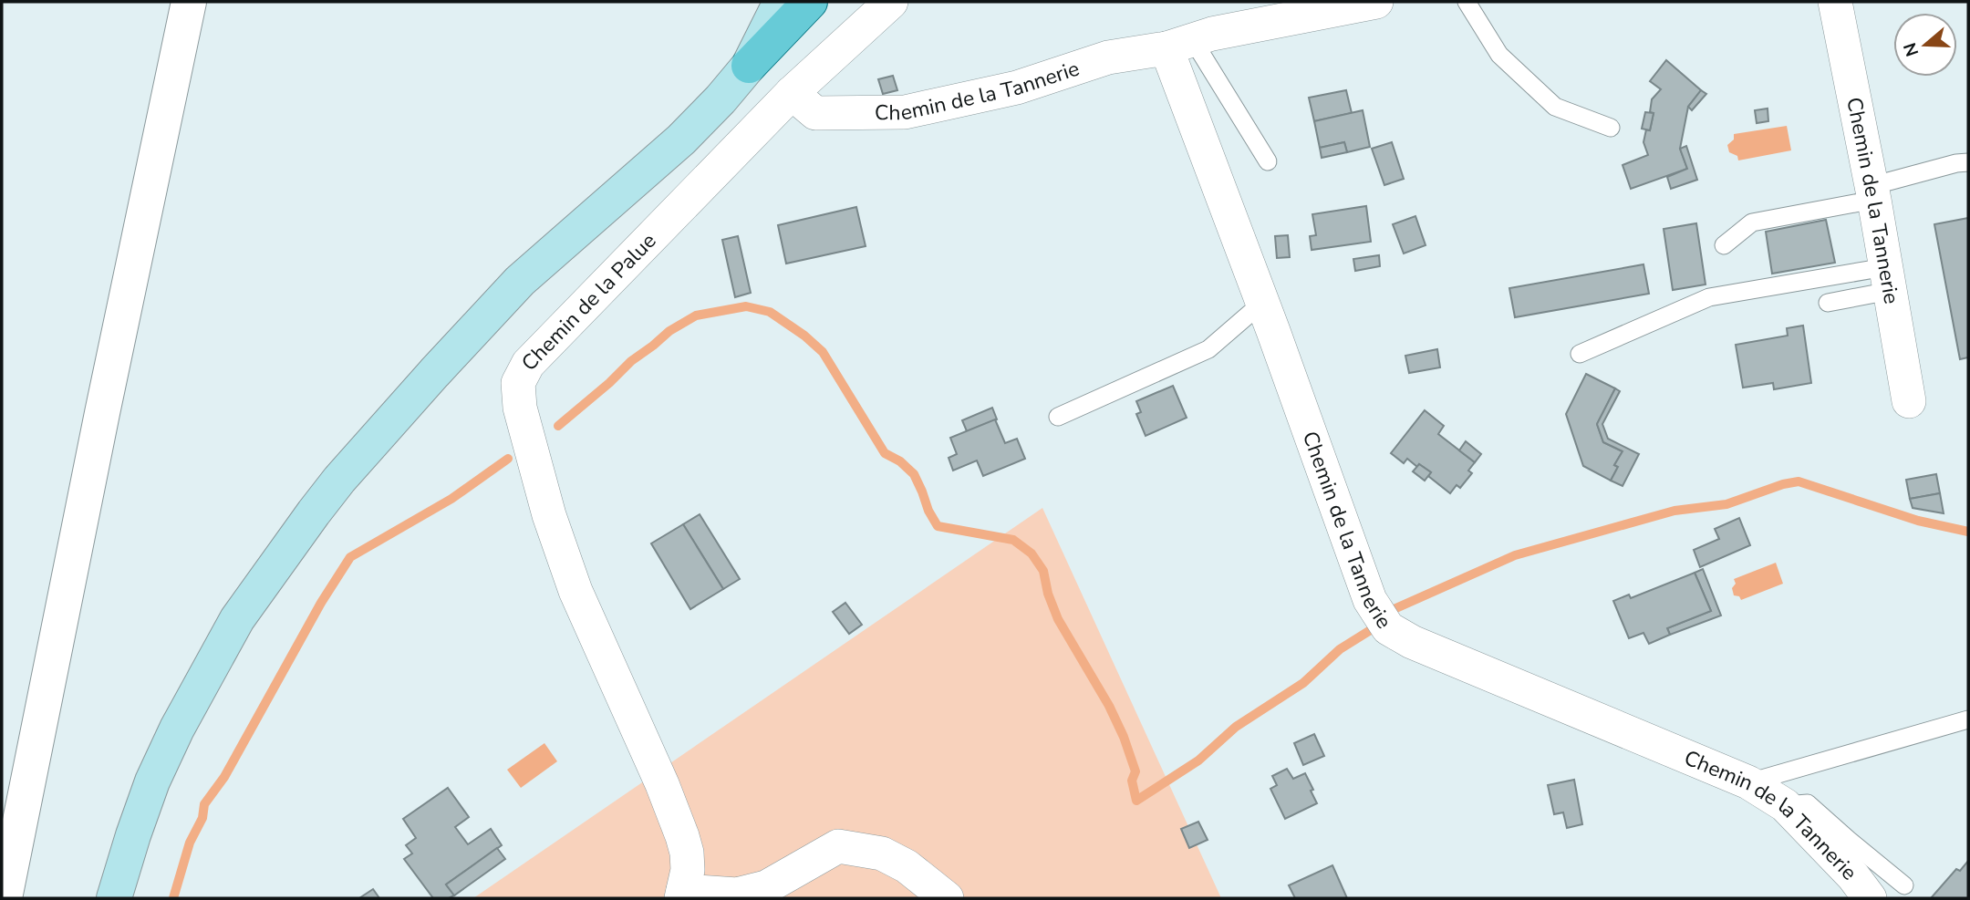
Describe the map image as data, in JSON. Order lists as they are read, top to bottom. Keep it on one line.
{"streets":{"street":["Chemin de la Tannerie","Chemin de la Palue"]},"crossings":[["Chemin de la Tannerie","Chemin de la Palue"]],"north":"left"}
